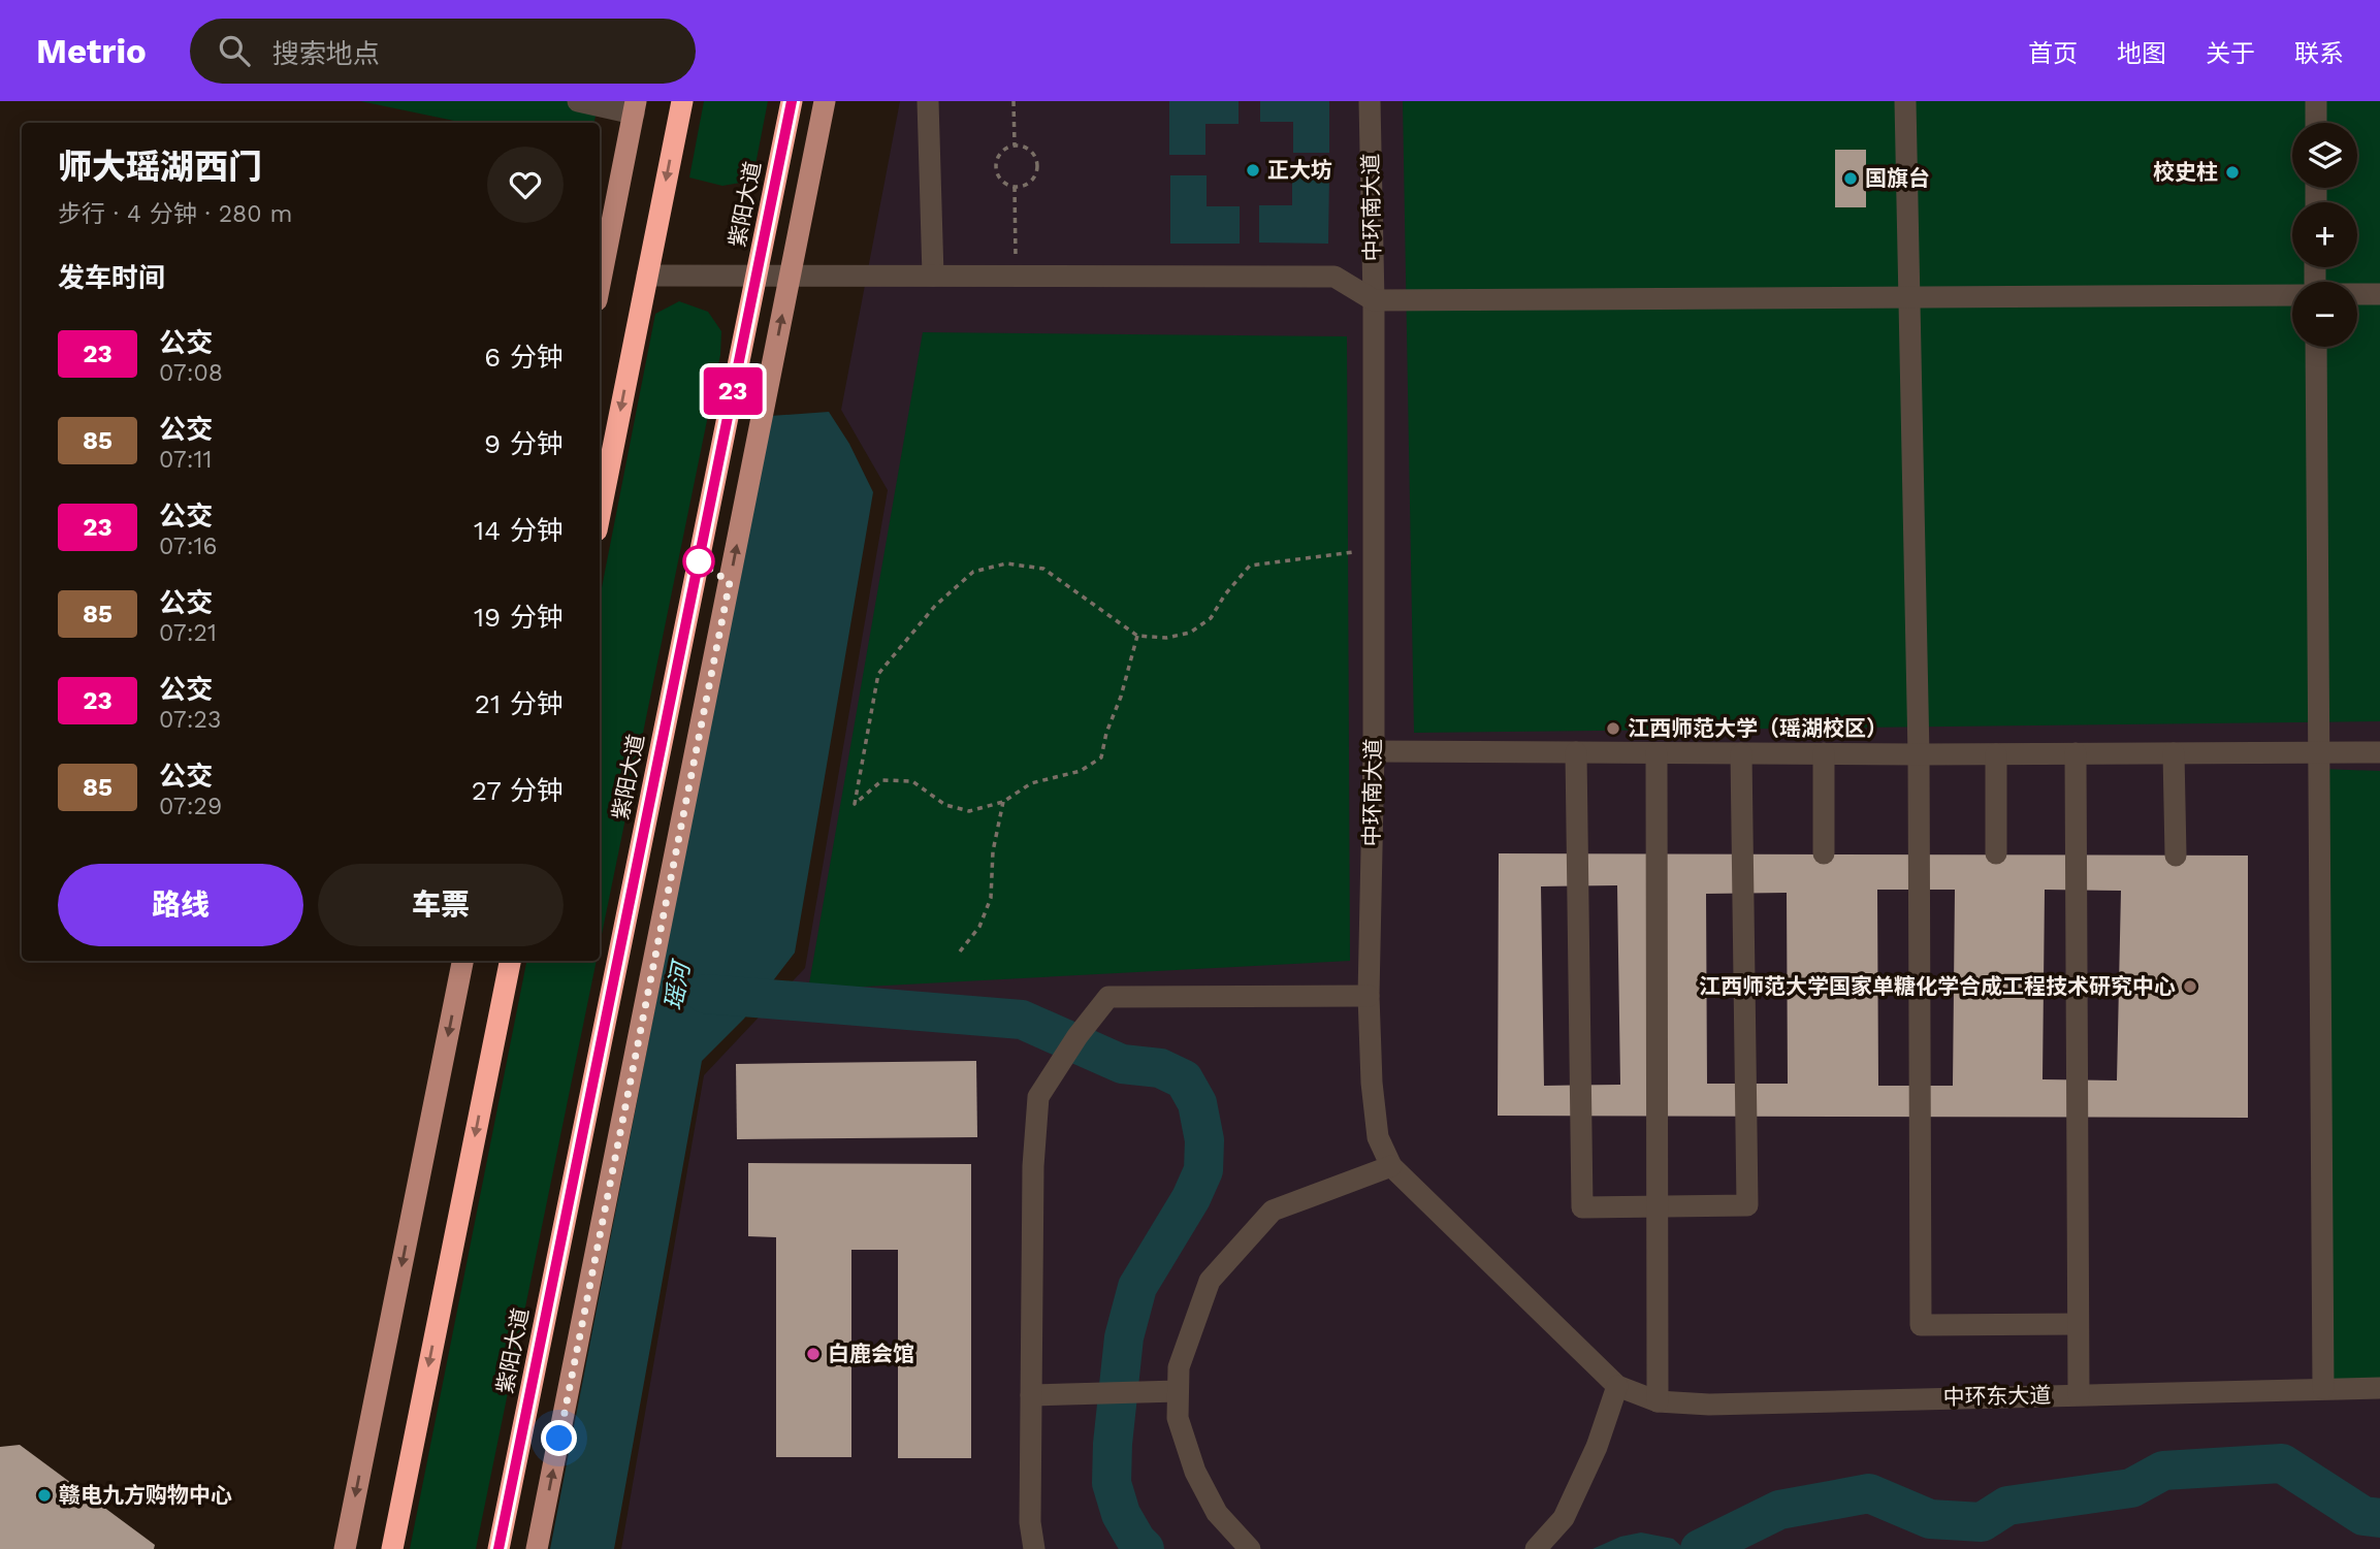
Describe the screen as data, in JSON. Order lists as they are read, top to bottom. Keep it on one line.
{"streets":{"highway":["紫阳大道"],"street":["中环南大道","中环东大道"]},"crossings":[["中环南大道","中环东大道"]],"water":["瑶河"],"places":["正大坊","校史柱","国旗台","江西师范大学（瑶湖校区）","江西师范大学国家单糖化学合成工程技术研究中心","白鹿会馆","赣电九方购物中心"],"lines":["bus line 23"],"page":{"header":"Metrio","search":"搜索地点","nav":["首页","地图","关于","联系"],"on_map":"23","map_buttons":["+","−"],"heading":[["师大瑶湖西门","步行 · 4 分钟 · 280 m"],"发车时间"],"list":[{"mark":"23","name":"公交","note":"07:08","value":"6 分钟"},{"mark":"85","name":"公交","note":"07:11","value":"9 分钟"},{"mark":"23","name":"公交","note":"07:16","value":"14 分钟"},{"mark":"85","name":"公交","note":"07:21","value":"19 分钟"},{"mark":"23","name":"公交","note":"07:23","value":"21 分钟"},{"mark":"85","name":"公交","note":"07:29","value":"27 分钟"}],"buttons":["路线","车票"]}}
